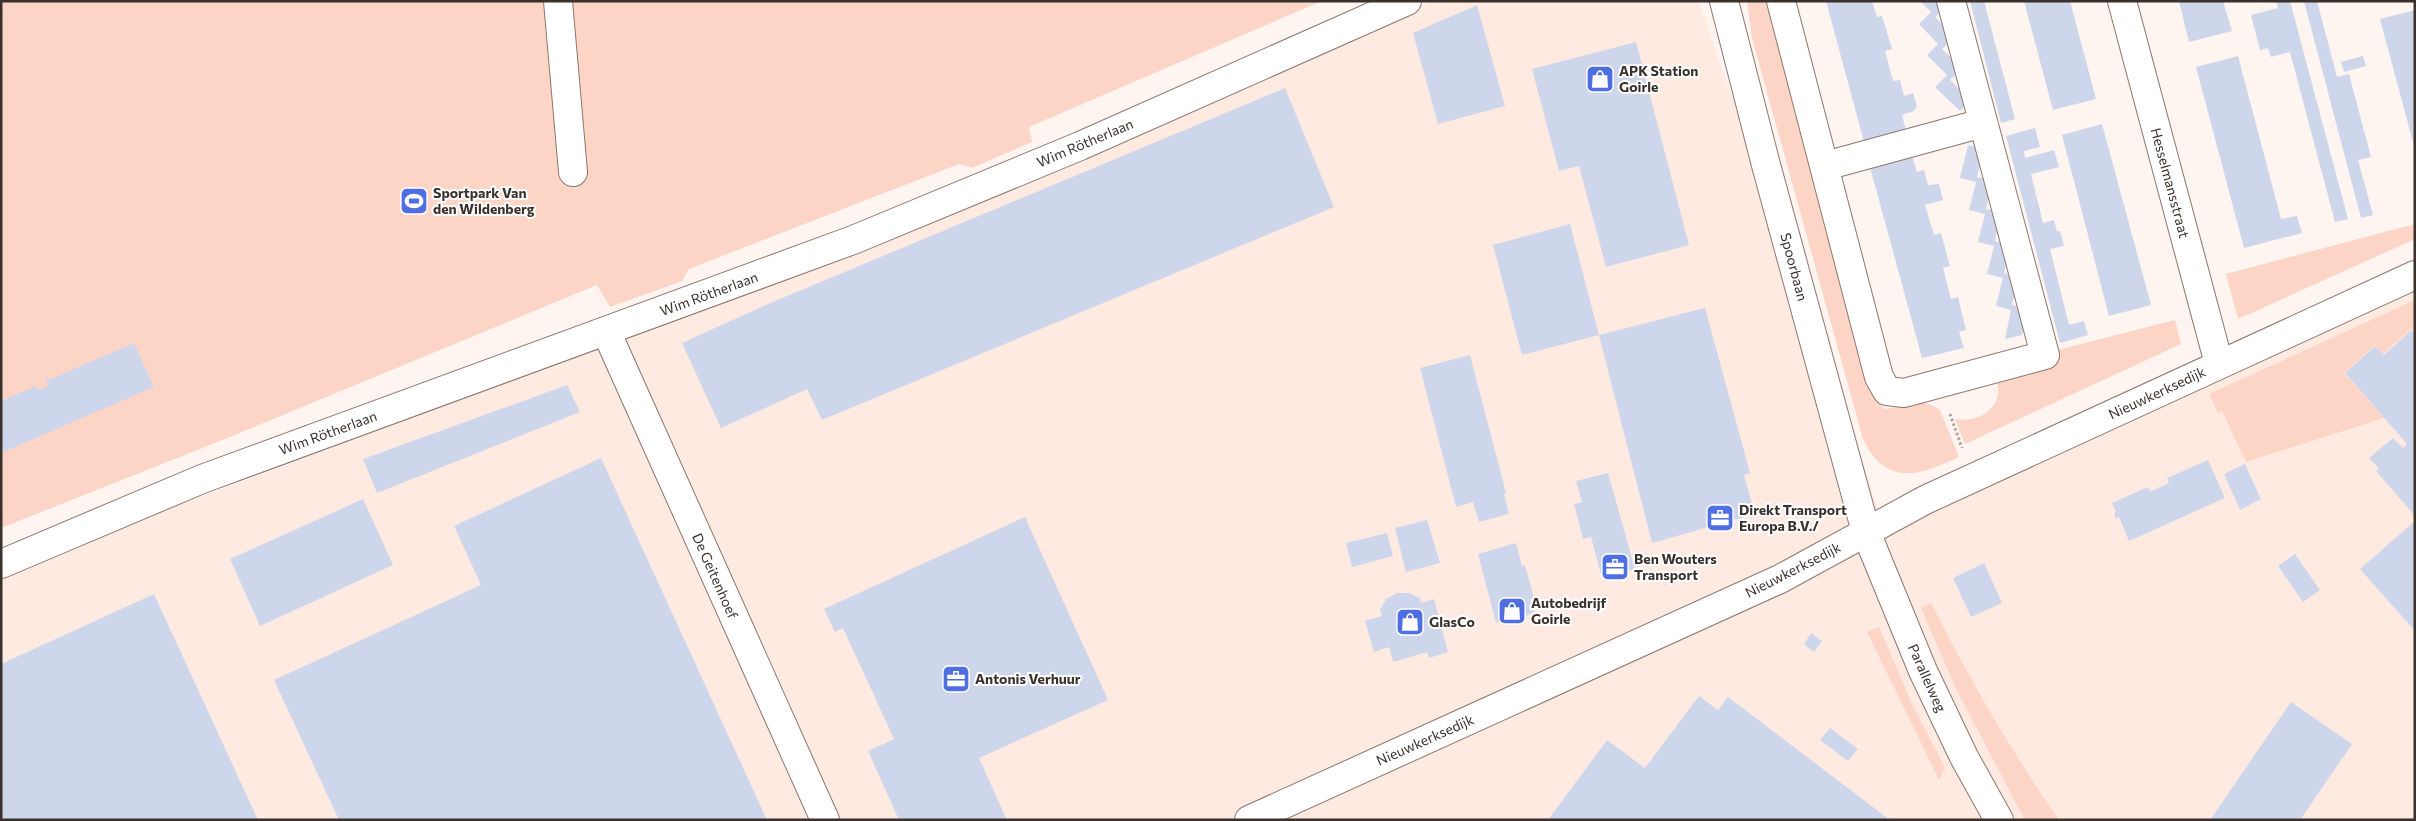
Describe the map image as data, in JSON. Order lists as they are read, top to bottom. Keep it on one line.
{"streets":{"street":["Wim Rötherlaan","Hesselmansstraat","Spoorbaan","Nieuwkerksedijk","De Geitenhoef","Parallelweg"]},"crossings":[["Wim Rötherlaan","De Geitenhoef"],["Hesselmansstraat","Nieuwkerksedijk"],["Spoorbaan","Nieuwkerksedijk"],["Spoorbaan","Parallelweg"],["Nieuwkerksedijk","Parallelweg"]],"places":{"shop":["APK Station Goirle","Autobedrijf Goirle","GlasCo"],"sports":["Sportpark Van den Wildenberg"],"office":["Direkt Transport Europa B.V./","Ben Wouters Transport","Antonis Verhuur"]}}
